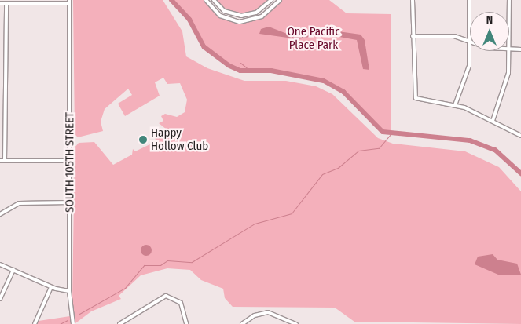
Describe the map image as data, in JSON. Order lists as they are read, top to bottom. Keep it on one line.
{"streets":{"street":["SOUTH 105TH STREET"]},"parks":["One Pacific Place Park"],"places":["Happy Hollow Club"],"north":"top"}
